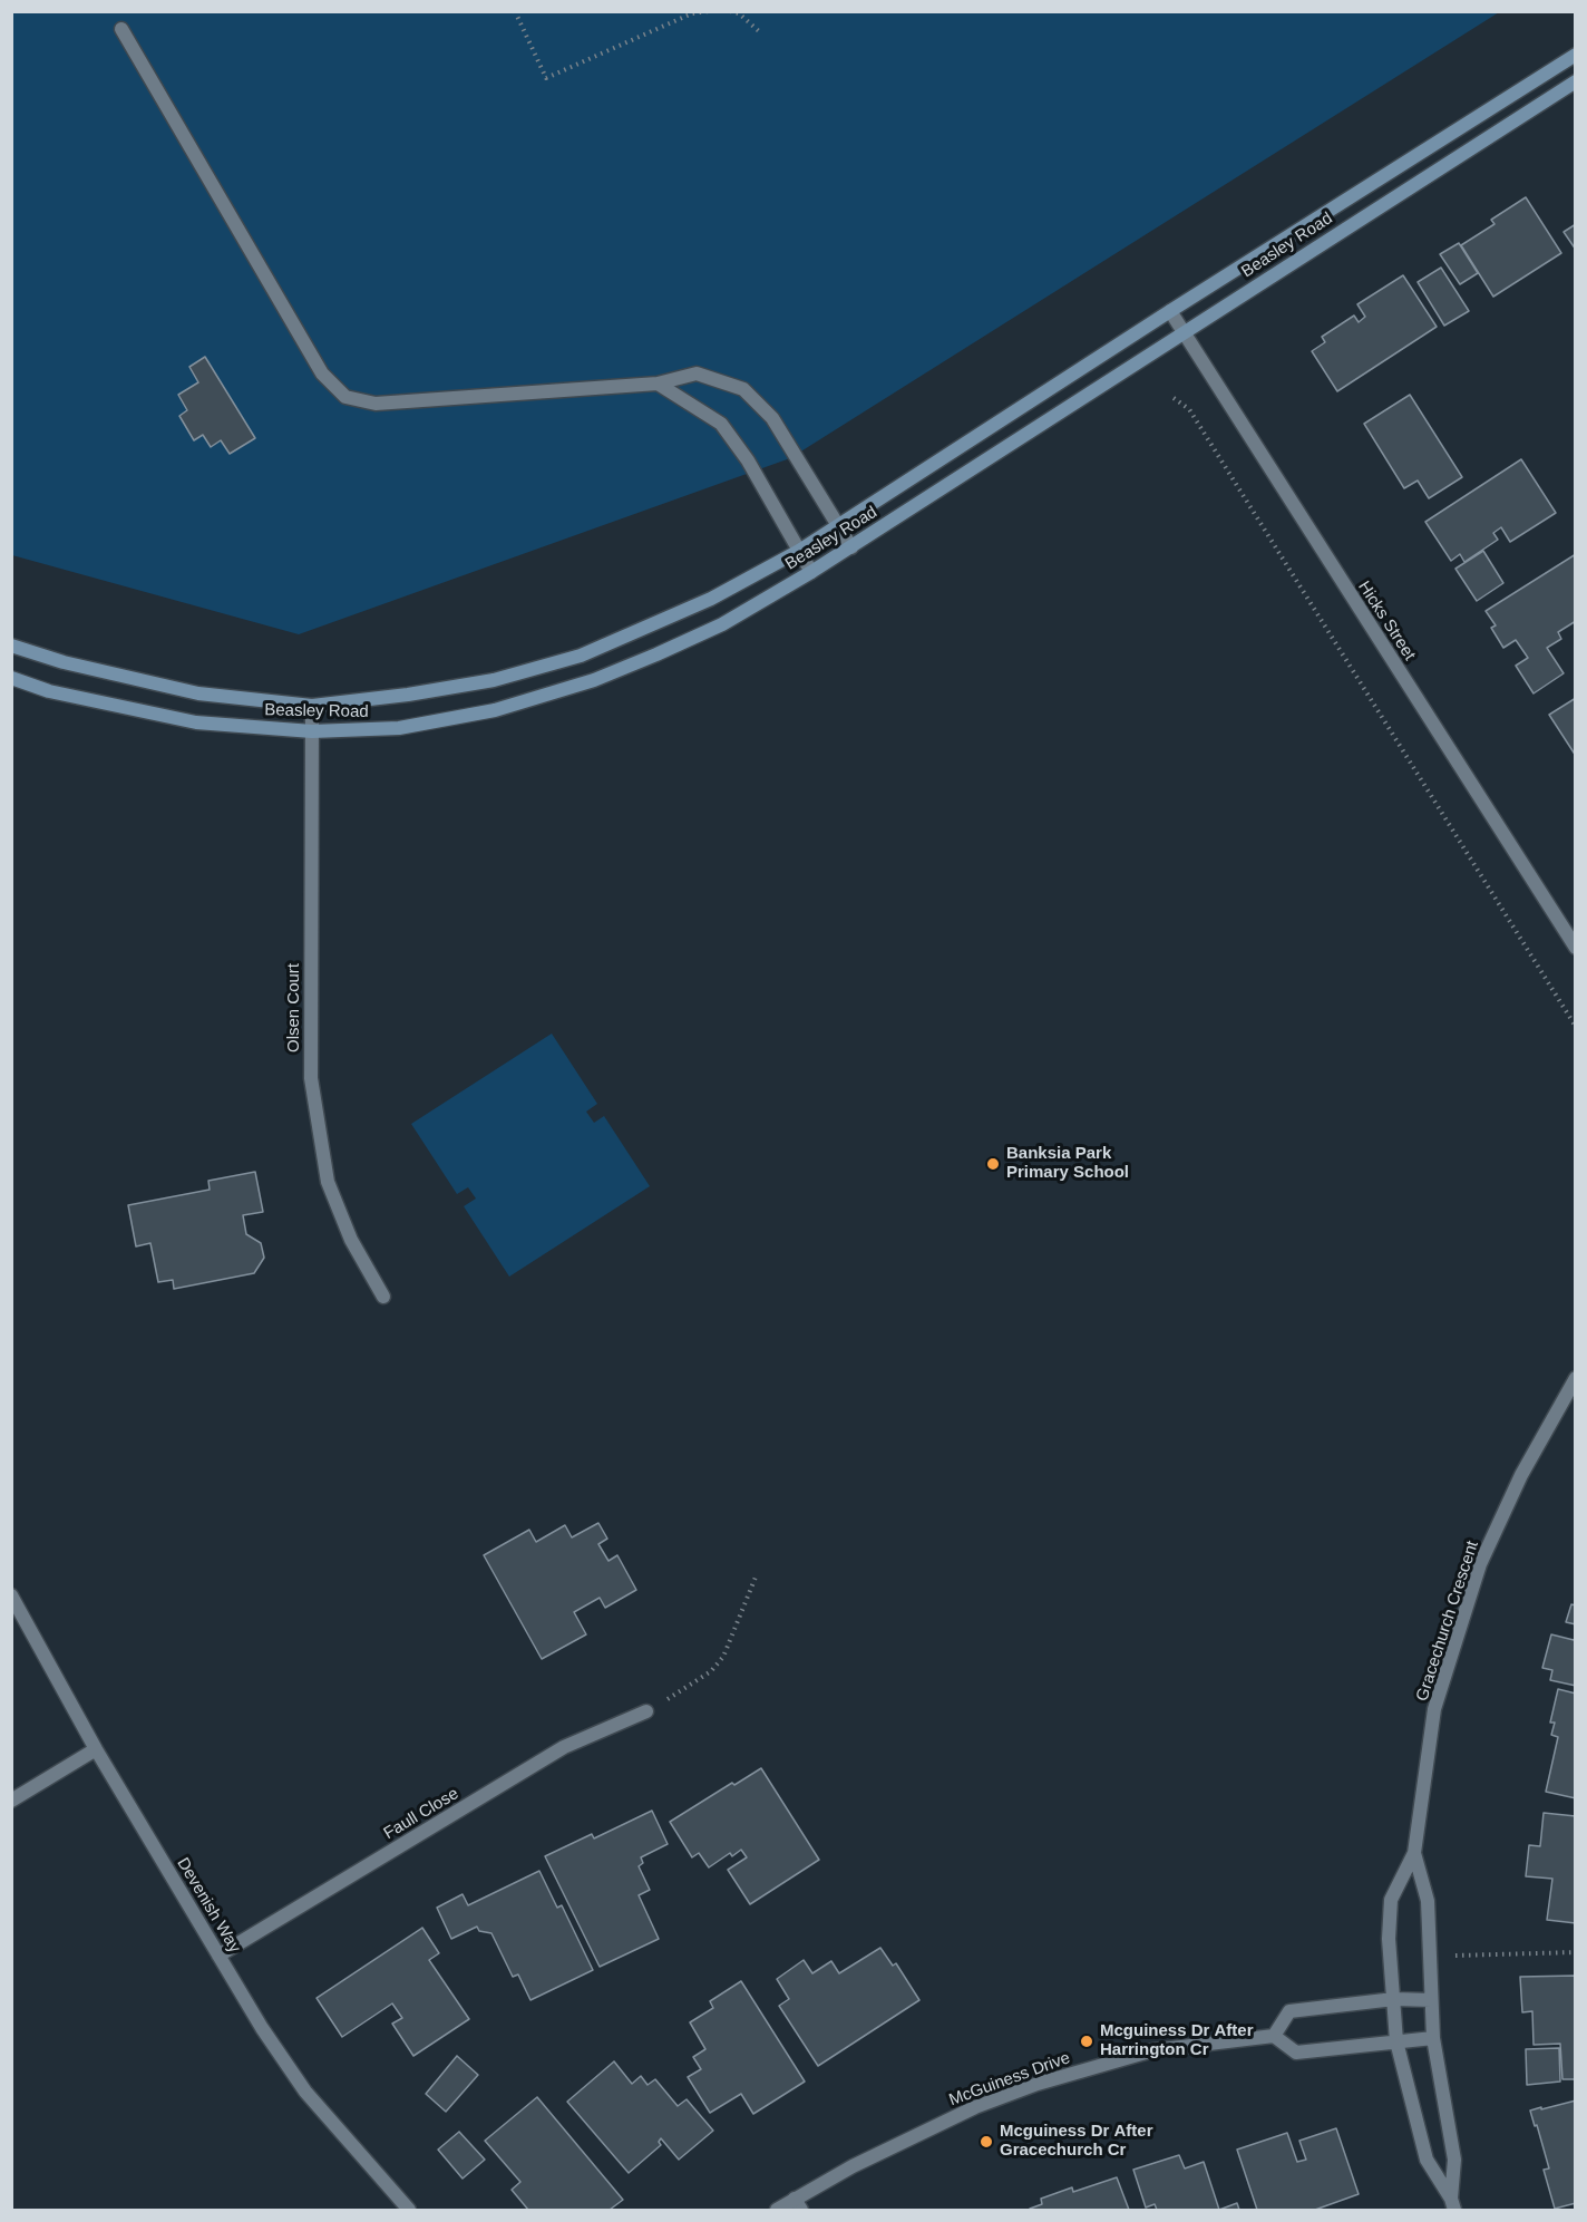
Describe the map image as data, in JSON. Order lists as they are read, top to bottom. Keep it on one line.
{"streets":{"main road":["Beasley Road"],"street":["Hicks Street","Olsen Court","Gracechurch Crescent","Faull Close","Devenish Way","McGuiness Drive"]},"crossings":[["Beasley Road","Hicks Street"],["Beasley Road","Olsen Court"],["Faull Close","Devenish Way"]],"places":["Banksia Park Primary School","Mcguiness Dr After Harrington Cr","Mcguiness Dr After Gracechurch Cr"]}
